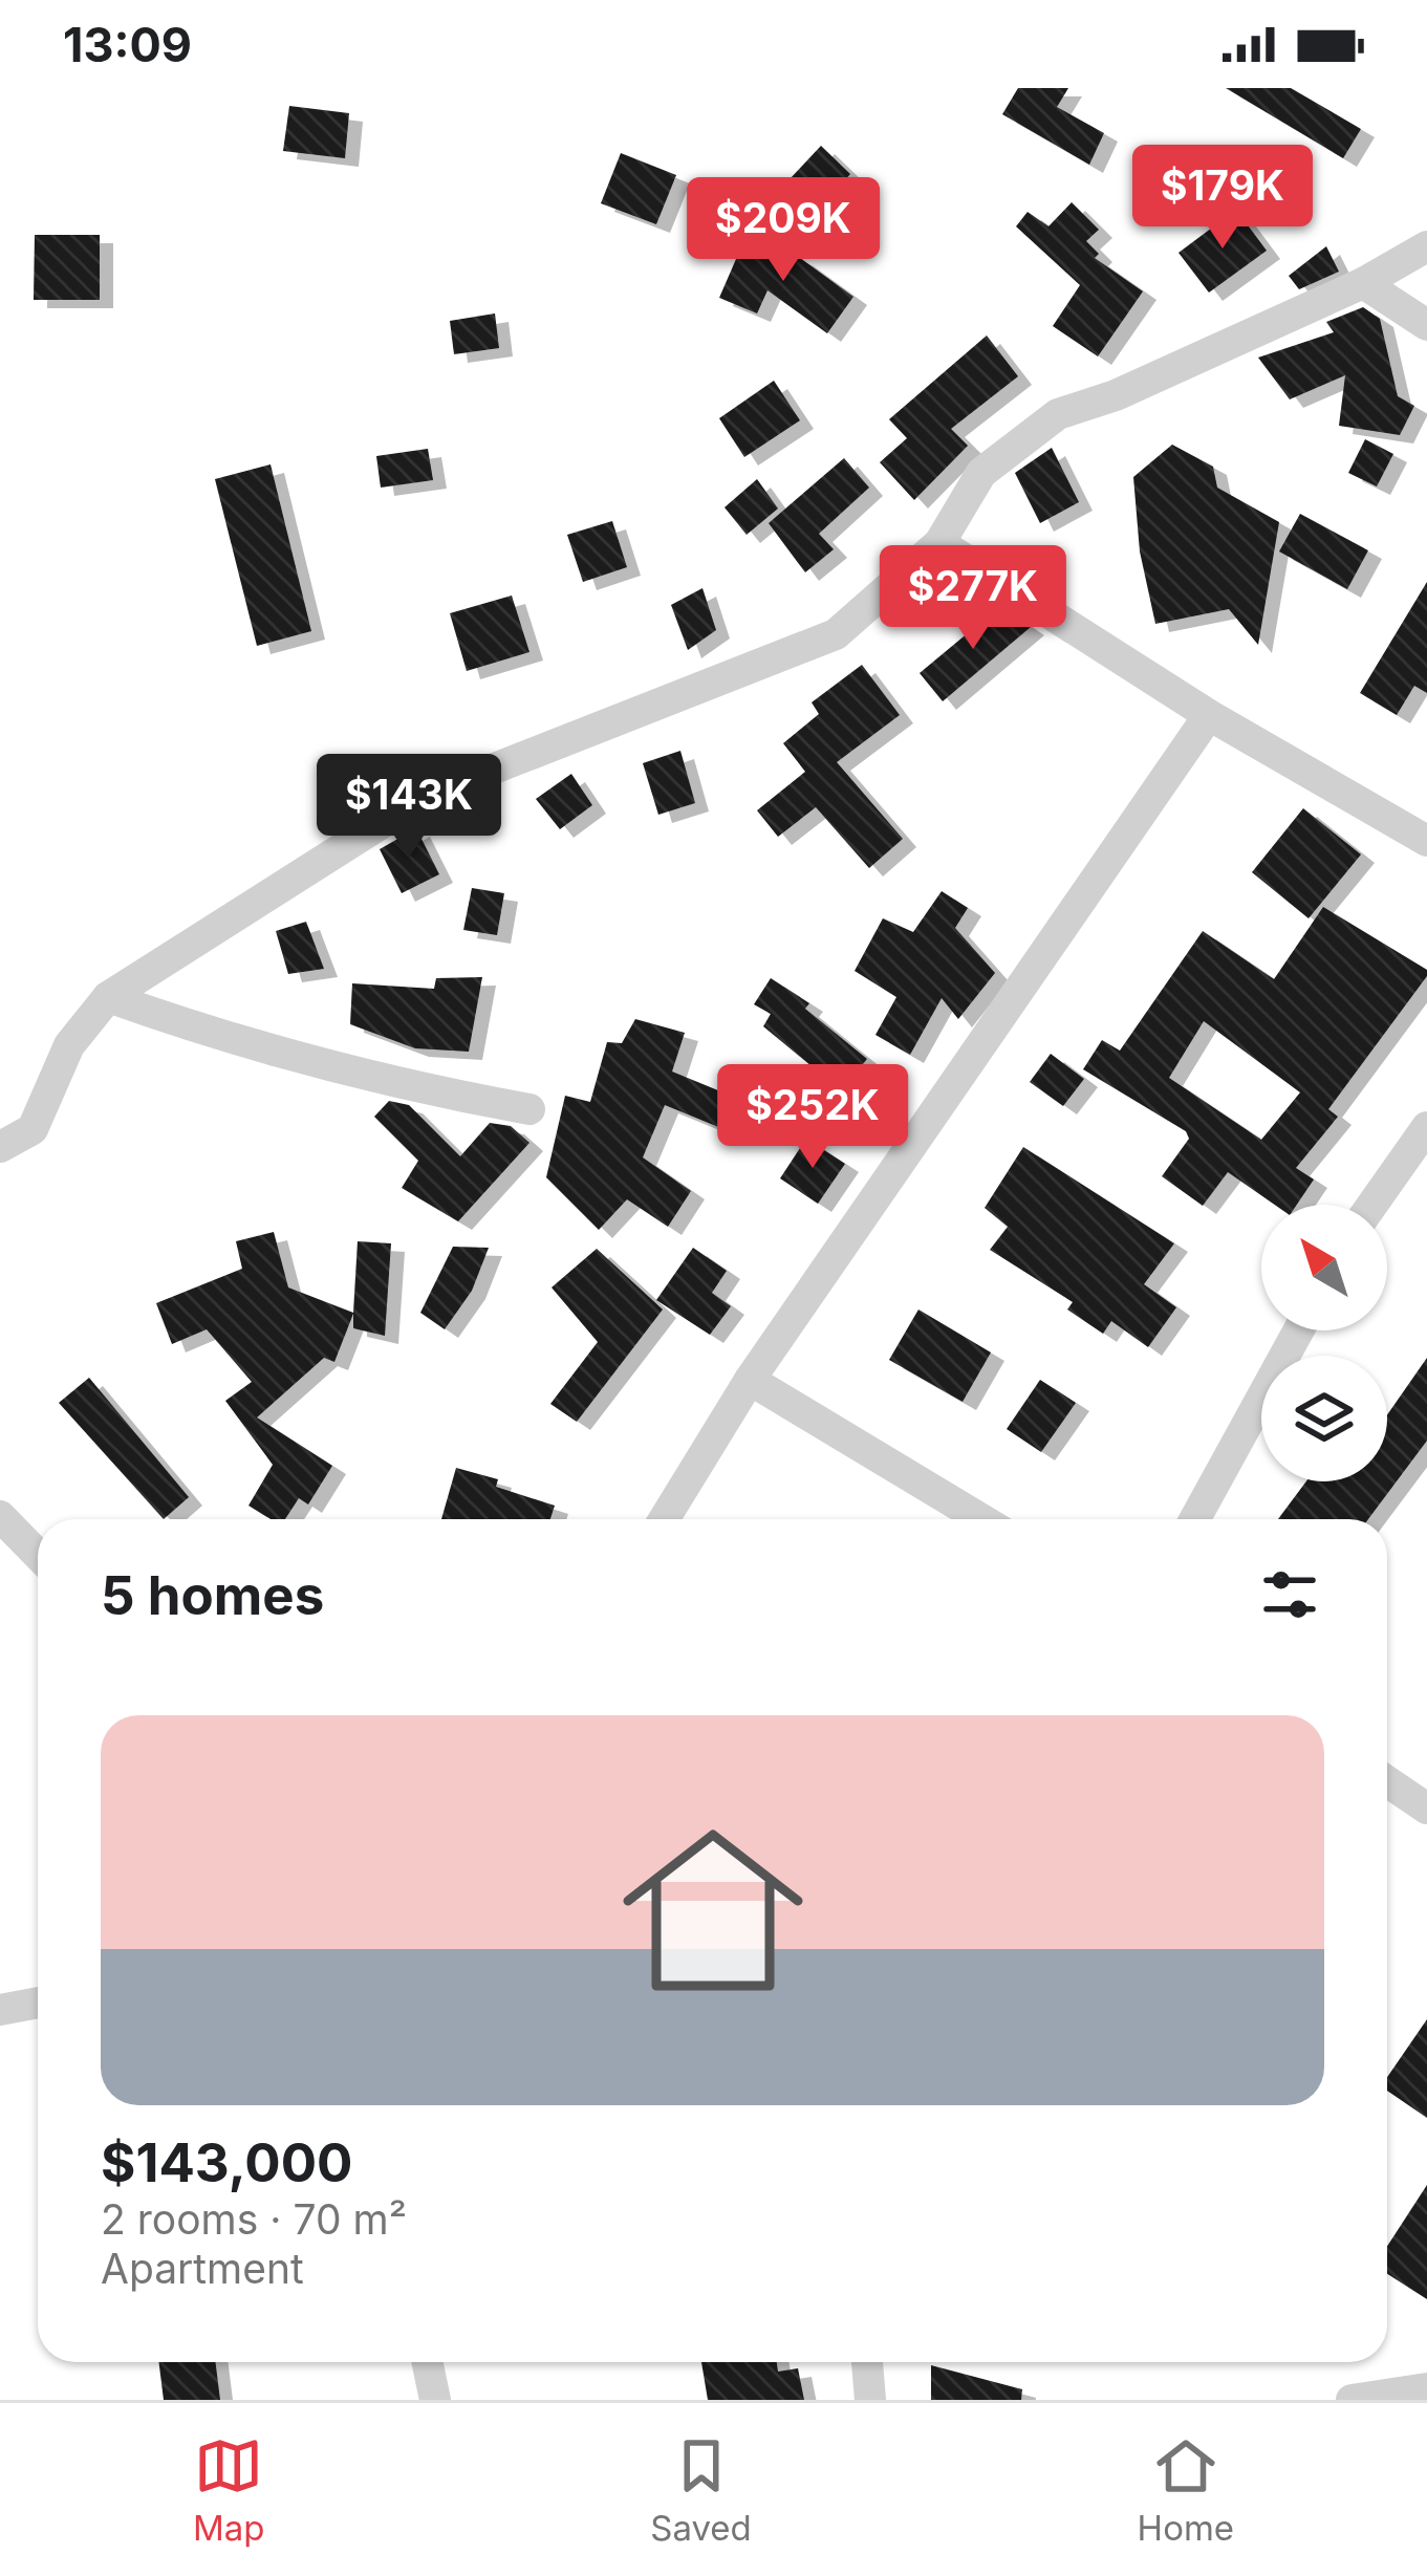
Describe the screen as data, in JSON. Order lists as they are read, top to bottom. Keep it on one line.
{"north":"top left","page":{"status":"13:09","price":["$179K","$209K","$277K","$143K","$252K"],"heading":"5 homes","list":[{"name":"$143,000","note":"2 rooms · 70 m² · Apartment"}],"tabs":["Map","Saved","Home"]}}
